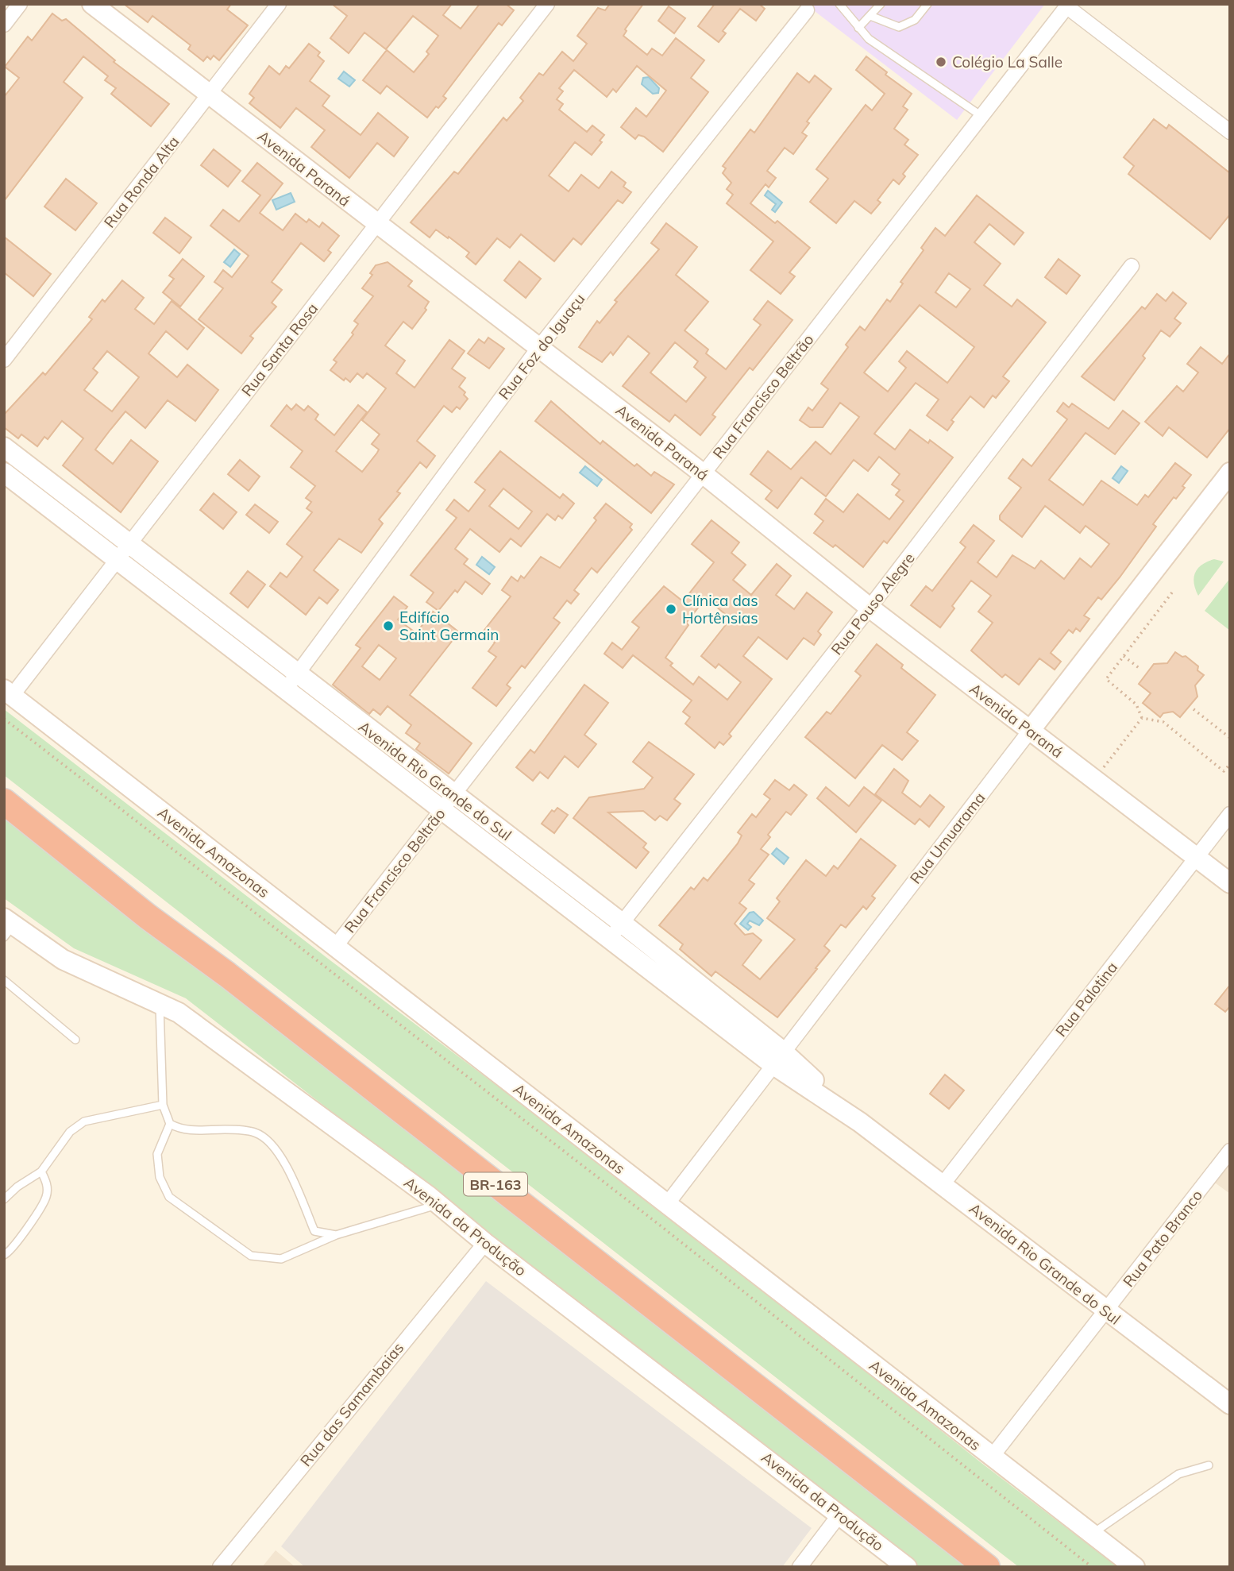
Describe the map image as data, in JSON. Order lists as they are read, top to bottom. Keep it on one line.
{"streets":{"highway":["BR-163"],"street":["Avenida Paraná","Rua Ronda Alta","Rua Foz do Iguaçu","Rua Santa Rosa","Rua Francisco Beltrão","Rua Pouso Alegre","Avenida Rio Grande do Sul","Rua Umuarama","Avenida Amazonas","Rua Palotina","Avenida da Produção","Rua Pato Branco","Rua das Samambaias"]},"crossings":[["Avenida Paraná","Rua Ronda Alta"],["Avenida Paraná","Rua Foz do Iguaçu"],["Avenida Paraná","Rua Santa Rosa"],["Avenida Paraná","Rua Francisco Beltrão"],["Avenida Paraná","Rua Pouso Alegre"],["Avenida Paraná","Rua Umuarama"],["Avenida Paraná","Rua Palotina"],["Rua Foz do Iguaçu","Avenida Rio Grande do Sul"],["Rua Santa Rosa","Avenida Rio Grande do Sul"],["Rua Santa Rosa","Avenida Amazonas"],["Rua Francisco Beltrão","Avenida Rio Grande do Sul"],["Rua Francisco Beltrão","Avenida Amazonas"],["Rua Pouso Alegre","Avenida Rio Grande do Sul"],["Avenida Rio Grande do Sul","Rua Umuarama"],["Avenida Rio Grande do Sul","Rua Palotina"],["Avenida Rio Grande do Sul","Rua Pato Branco"],["Rua Umuarama","Avenida Amazonas"],["Avenida Amazonas","Rua Pato Branco"],["Avenida da Produção","Rua das Samambaias"]],"places":["Colégio La Salle","Clínica das Hortênsias","Edifício Saint Germain"]}
